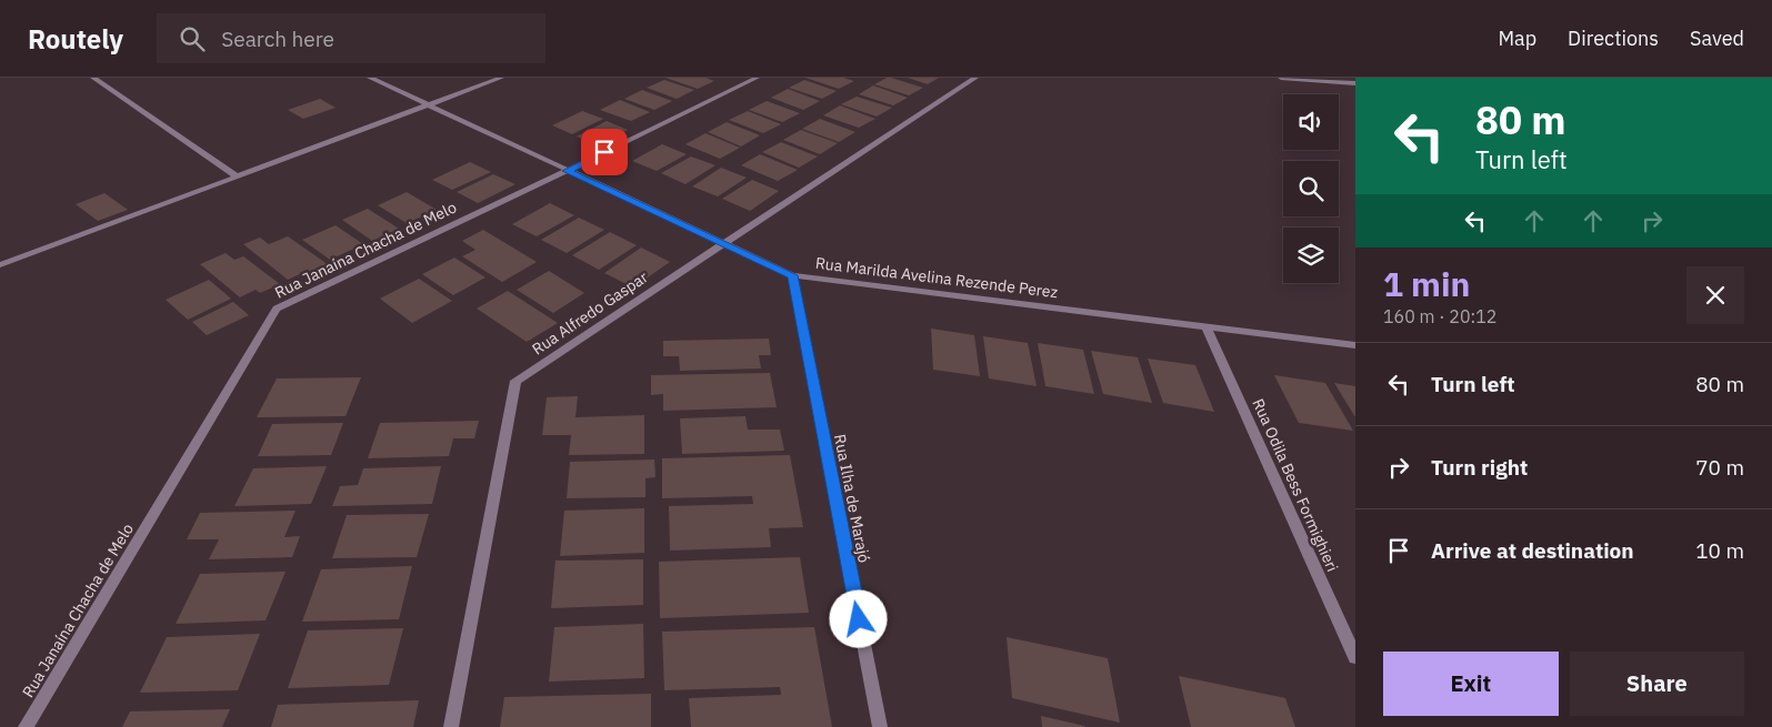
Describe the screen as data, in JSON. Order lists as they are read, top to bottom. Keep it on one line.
{"streets":{"street":["Rua Janaína Chacha de Melo","Rua Marilda Avelina Rezende Perez","Rua Alfredo Gaspar","Rua Odila Bess Formighieri","Rua Ilha de Marajó"]},"crossings":[["Rua Janaína Chacha de Melo","Rua Marilda Avelina Rezende Perez"],["Rua Marilda Avelina Rezende Perez","Rua Alfredo Gaspar"],["Rua Marilda Avelina Rezende Perez","Rua Odila Bess Formighieri"],["Rua Marilda Avelina Rezende Perez","Rua Ilha de Marajó"]],"page":{"header":"Routely","search":"Search here","nav":["Map","Directions","Saved"],"turn":["80 m","Turn left"],"heading":["1 min","160 m · 20:12"],"list":[{"name":"Turn left","value":"80 m"},{"name":"Turn right","value":"70 m"},{"name":"Arrive at destination","value":"10 m"}],"buttons":["Exit","Share"]}}
